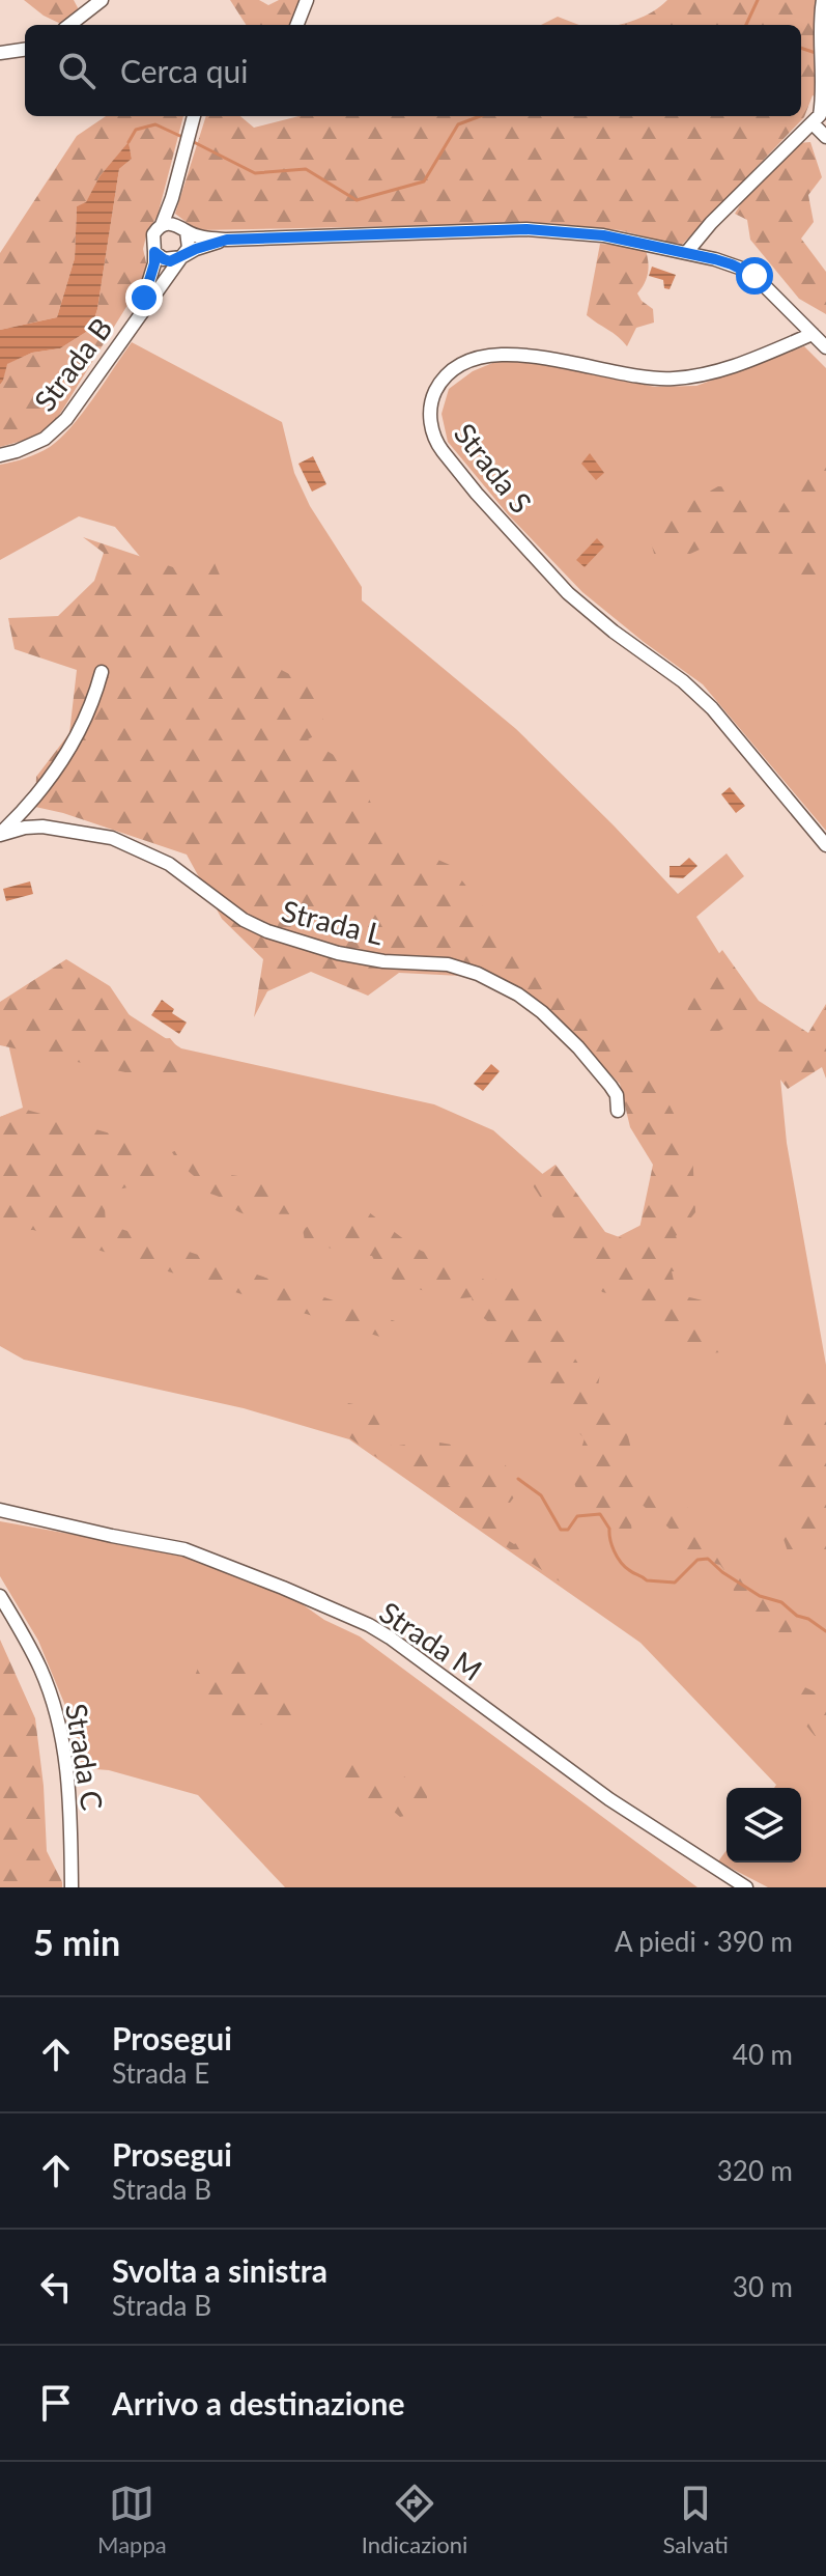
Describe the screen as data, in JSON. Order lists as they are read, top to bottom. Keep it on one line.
{"streets":{"street":["Strada B","Strada S","Strada L","Strada M","Strada C"]},"page":{"search":"Cerca qui","heading":["5 min","A piedi · 390 m"],"list":[["Prosegui","Strada E","40 m"],["Prosegui","Strada B","320 m"],["Svolta a sinistra","Strada B","30 m"],"Arrivo a destinazione"],"nav":["Mappa","Indicazioni","Salvati"]}}
